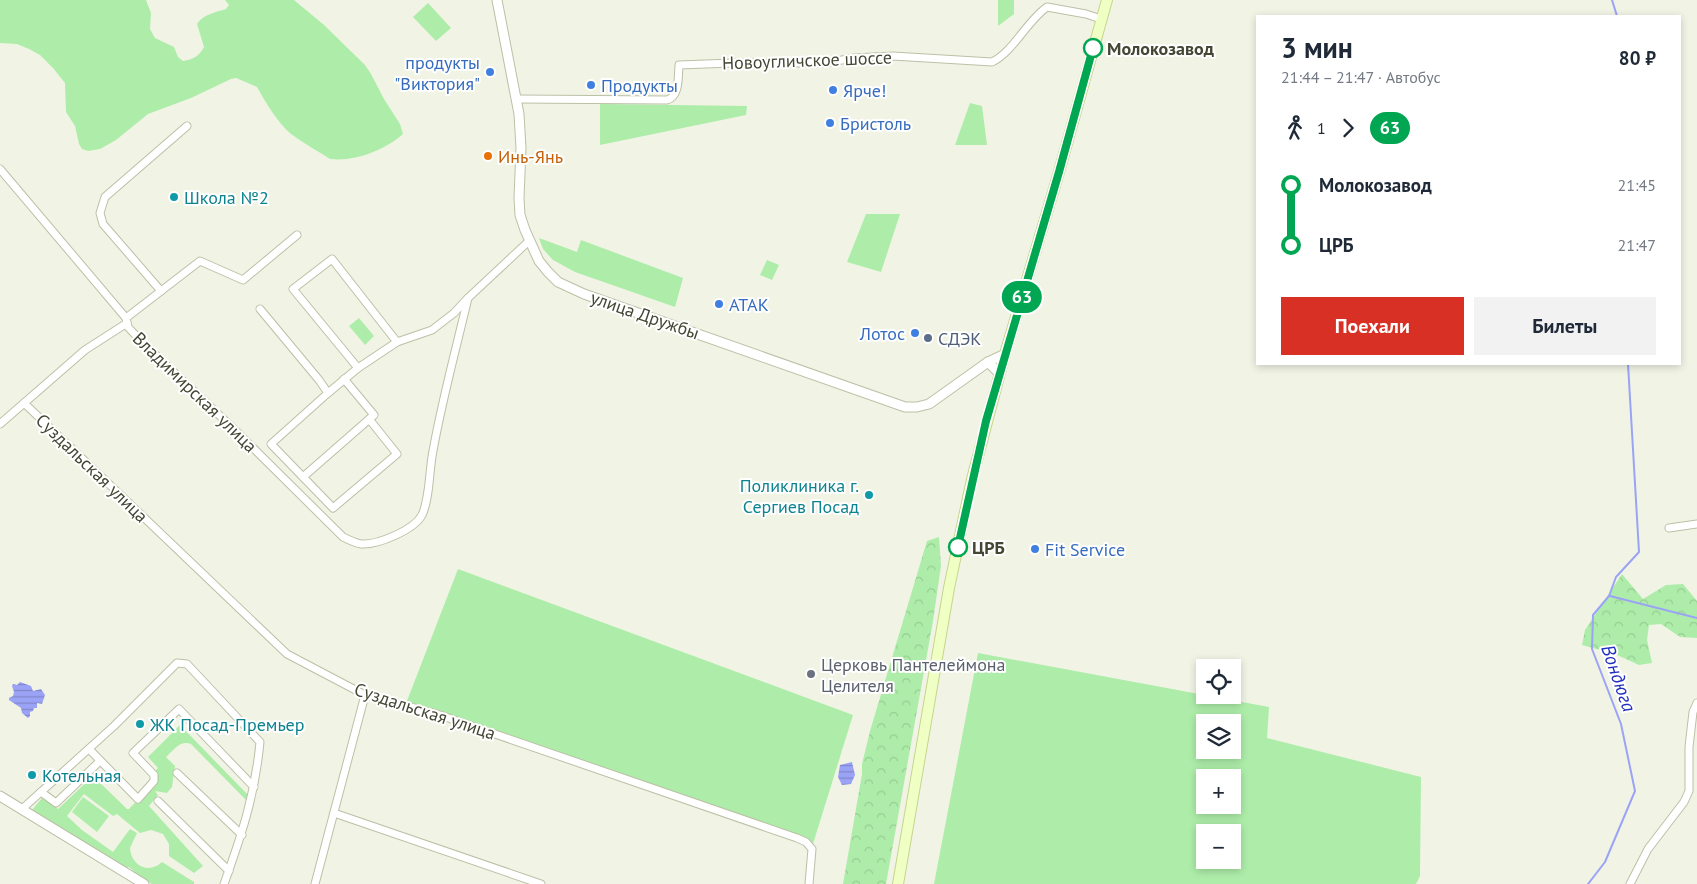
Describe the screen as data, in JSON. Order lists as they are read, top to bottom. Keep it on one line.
{"streets":{"street":["Новоугличское шоссе","улица Дружбы","Владимирская улица","Суздальская улица"]},"crossings":[["Новоугличское шоссе","улица Дружбы"]],"water":["Вондюга"],"places":["Молокозавод","продукты \"Виктория\"","Продукты","Ярче!","Бристоль","Инь-Янь","Школа №2","АТАК","Лотос","СДЭК","Поликлиника г. Сергиев Посад","ЦРБ","Fit Service","Церковь Пантелеймона Целителя","ЖК Посад-Премьер","Котельная"],"lines":["bus line 63"],"page":{"on_map":"63","heading":["3 мин","21:44 – 21:47 · Автобус","80 ₽"],"legs":["1","63"],"list":[{"name":"Молокозавод","value":"21:45"},{"name":"ЦРБ","value":"21:47"}],"buttons":["Поехали","Билеты"],"map_buttons":["+","−"]}}
